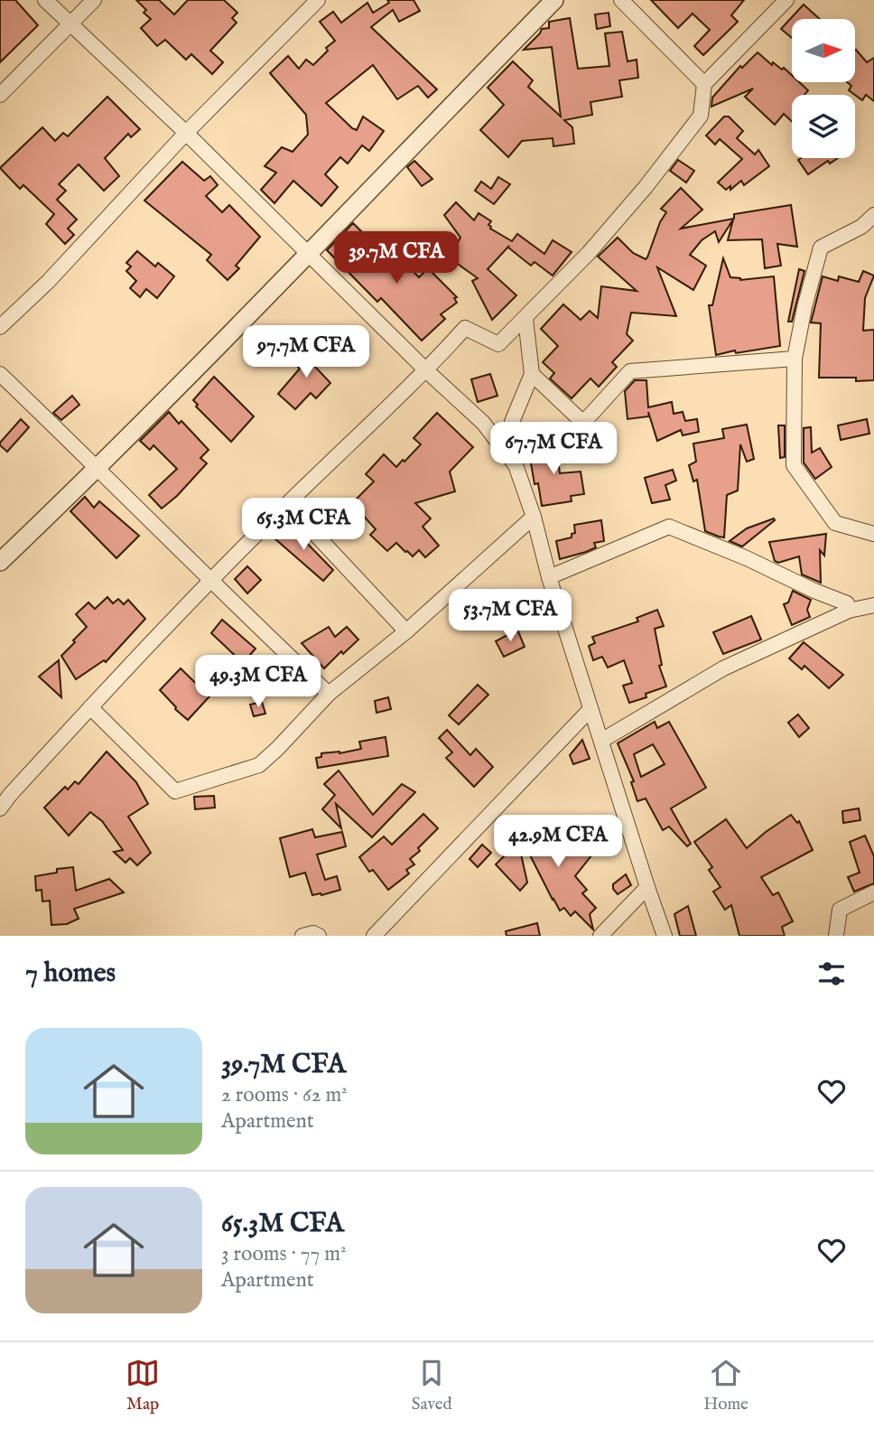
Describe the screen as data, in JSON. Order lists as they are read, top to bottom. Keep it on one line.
{"north":"right","page":{"price":["39.7M CFA","97.7M CFA","67.7M CFA","65.3M CFA","53.7M CFA","49.3M CFA","42.9M CFA"],"heading":"7 homes","list":[{"name":"39.7M CFA","note":"2 rooms · 62 m² · Apartment"},{"name":"65.3M CFA","note":"3 rooms · 77 m² · Apartment"}],"tabs":["Map","Saved","Home"]}}
